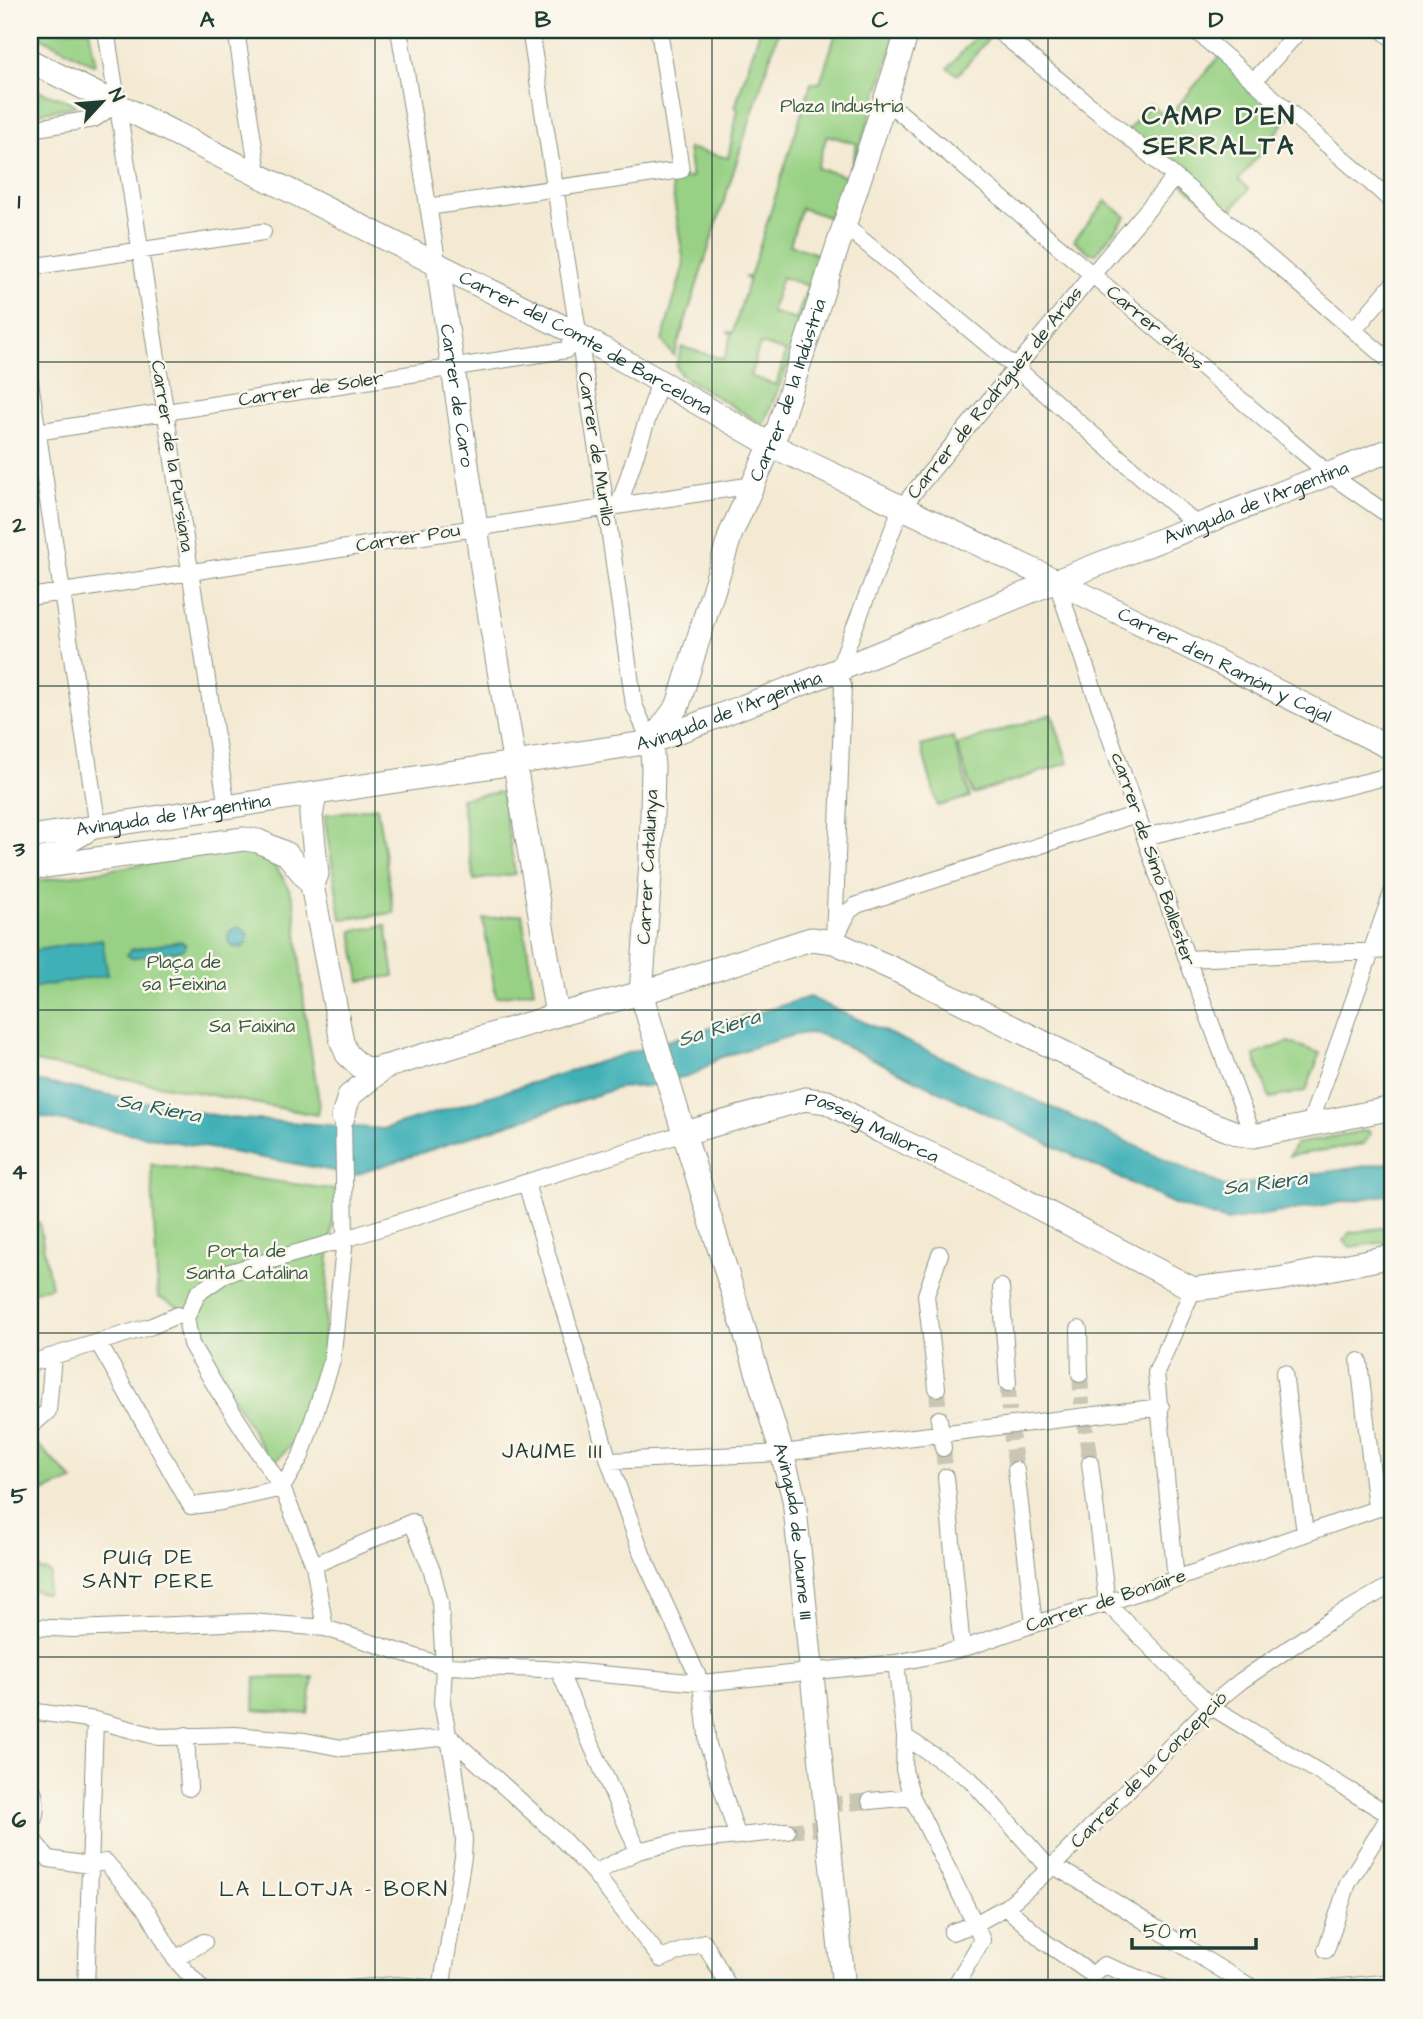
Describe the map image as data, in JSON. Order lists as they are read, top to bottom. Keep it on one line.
{"streets":{"street":["Carrer d'Alòs","Carrer del Comte de Barcelona","Carrer de Soler","Carrer de la Indústria","Carrer de Rodríguez de Arias","Carrer de Caro","Carrer de Murillo","Carrer de la Pursiana","Avinguda de l'Argentina","Carrer Pou","Carrer d'en Ramón y Cajal","carrer de Simó Ballester","Carrer Catalunya","Passeig Mallorca","Avinguda de Jaume III","Carrer de Bonaire","Carrer de la Concepció"]},"crossings":[["Carrer d'Alòs","Carrer de la Indústria"],["Carrer d'Alòs","Carrer de Rodríguez de Arias"],["Carrer d'Alòs","Avinguda de l'Argentina"],["Carrer del Comte de Barcelona","Carrer de Soler"],["Carrer del Comte de Barcelona","Carrer de la Indústria"],["Carrer del Comte de Barcelona","Carrer de Rodríguez de Arias"],["Carrer del Comte de Barcelona","Carrer de Caro"],["Carrer del Comte de Barcelona","Carrer de Murillo"],["Carrer del Comte de Barcelona","Carrer de la Pursiana"],["Carrer del Comte de Barcelona","Avinguda de l'Argentina"],["Carrer del Comte de Barcelona","Carrer d'en Ramón y Cajal"],["Carrer del Comte de Barcelona","carrer de Simó Ballester"],["Carrer de Soler","Carrer de Caro"],["Carrer de Soler","Carrer de Murillo"],["Carrer de Soler","Carrer de la Pursiana"],["Carrer de la Indústria","Carrer de Murillo"],["Carrer de la Indústria","Avinguda de l'Argentina"],["Carrer de la Indústria","Carrer Pou"],["Carrer de la Indústria","Carrer Catalunya"],["Carrer de Rodríguez de Arias","Avinguda de l'Argentina"],["Carrer de Caro","Avinguda de l'Argentina"],["Carrer de Caro","Carrer Pou"],["Carrer de Murillo","Avinguda de l'Argentina"],["Carrer de Murillo","Carrer Pou"],["Carrer de Murillo","Carrer Catalunya"],["Carrer de la Pursiana","Avinguda de l'Argentina"],["Carrer de la Pursiana","Carrer Pou"],["Avinguda de l'Argentina","Carrer d'en Ramón y Cajal"],["Avinguda de l'Argentina","carrer de Simó Ballester"],["Avinguda de l'Argentina","Carrer Catalunya"],["Carrer d'en Ramón y Cajal","carrer de Simó Ballester"],["Carrer Catalunya","Avinguda de Jaume III"],["Passeig Mallorca","Avinguda de Jaume III"],["Avinguda de Jaume III","Carrer de Bonaire"]],"districts":["CAMP D'EN SERRALTA","JAUME III","PUIG DE SANT PERE","LA LLOTJA - BORN"],"water":["Sa Riera"],"parks":["Plaza Industria","Plaça de sa Feixina","Sa Faixina","Porta de Santa Catalina"],"scale_bar":"50 m","north":"top right","grid":{"columns":["A","B","C","D"],"rows":["1","2","3","4","5","6"]}}
